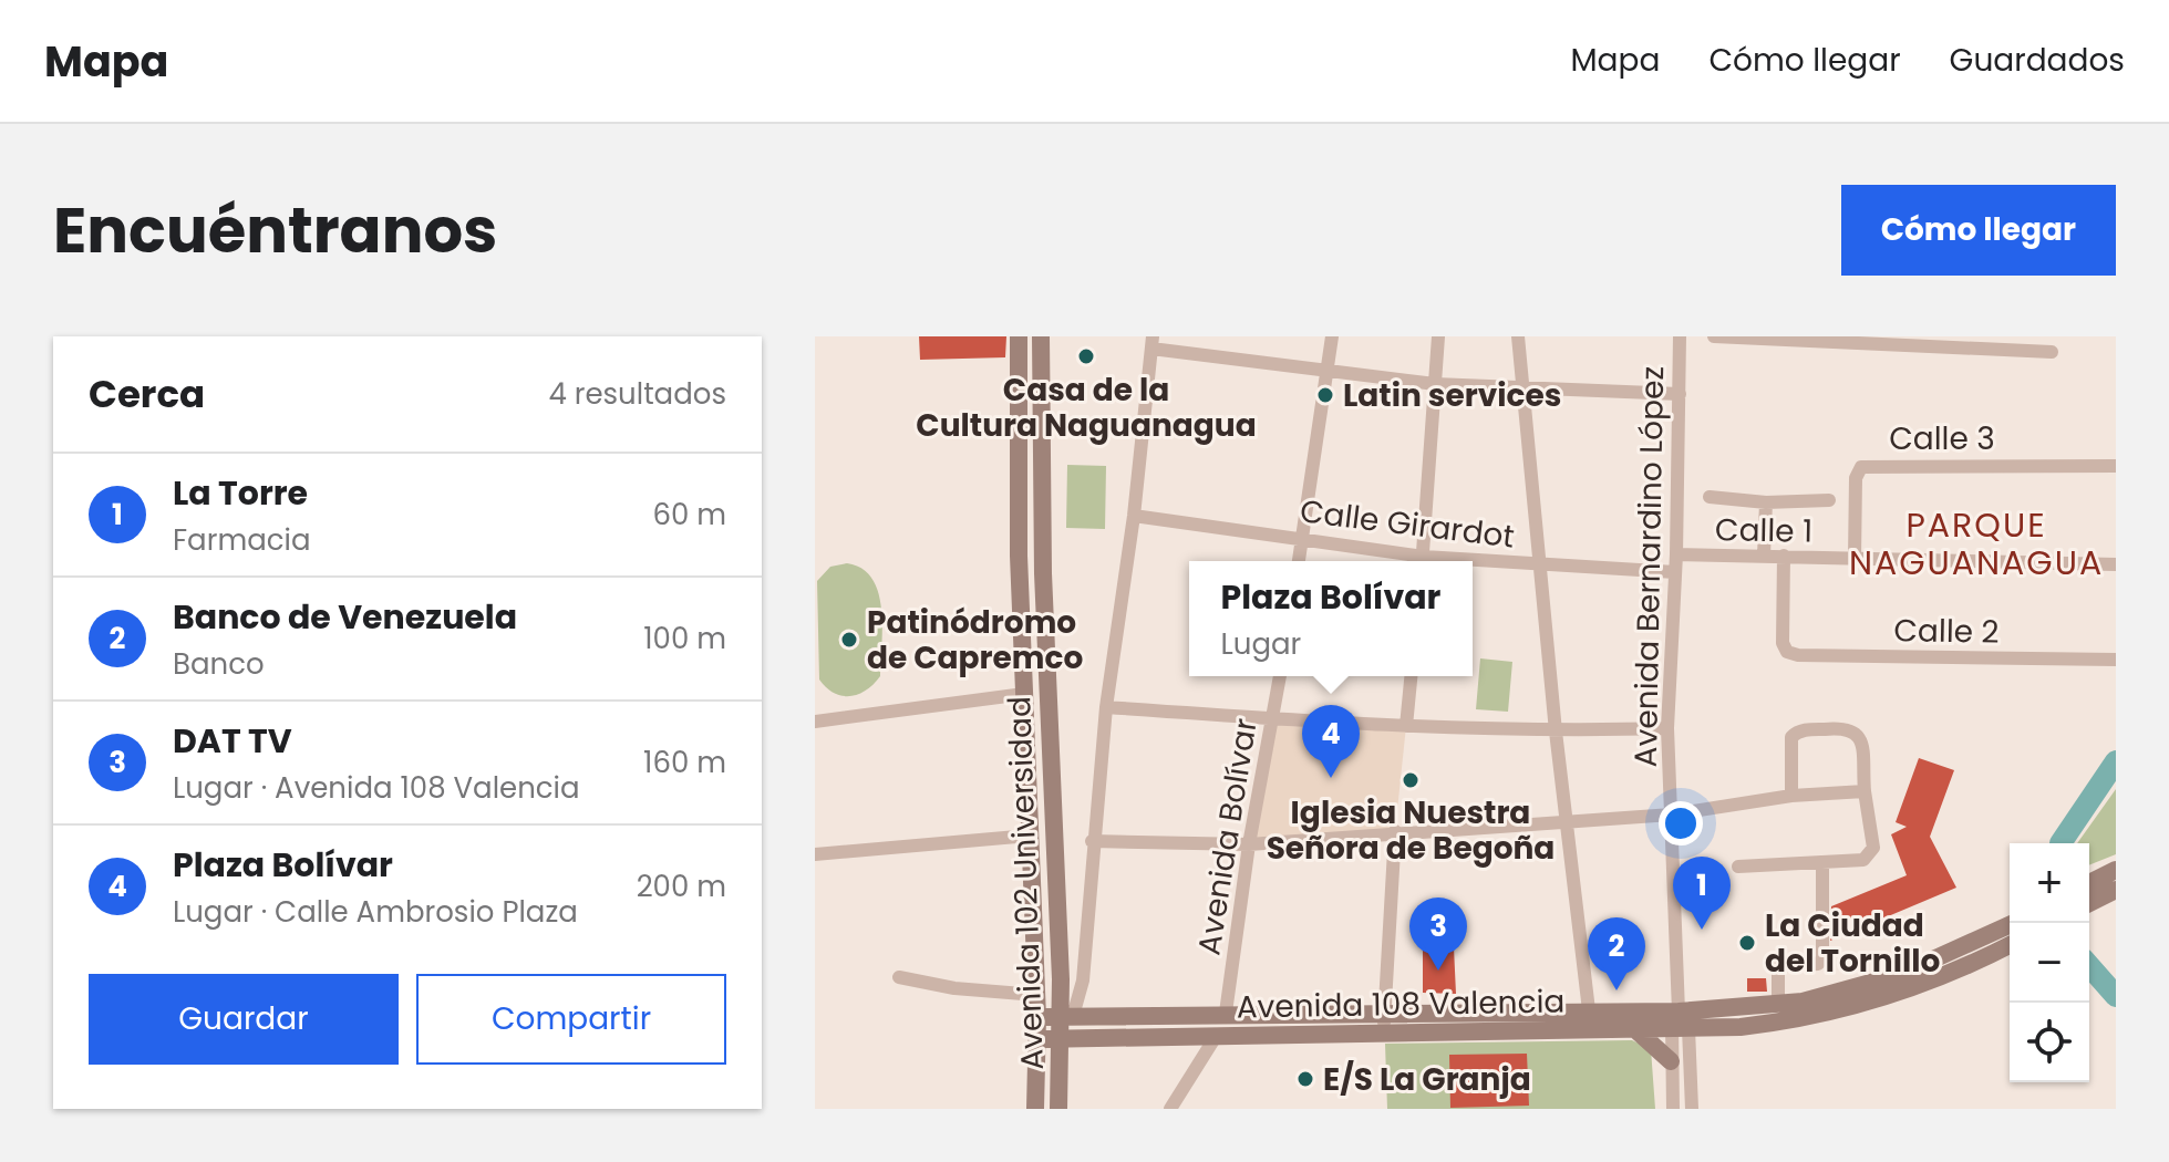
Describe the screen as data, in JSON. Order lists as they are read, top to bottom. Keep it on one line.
{"streets":{"street":["Calle 3","Calle Girardot","Calle 1","Avenida Bernardino López","Calle 2","Avenida Bolívar","Avenida 102 Universidad","Avenida 108 Valencia"]},"crossings":[["Calle 3","Calle 1"],["Calle Girardot","Avenida Bernardino López"],["Calle 1","Avenida Bernardino López"],["Calle 1","Calle 2"],["Avenida Bernardino López","Avenida 108 Valencia"],["Avenida Bolívar","Avenida 108 Valencia"],["Avenida 102 Universidad","Avenida 108 Valencia"]],"districts":["PARQUE NAGUANAGUA"],"places":["Casa de la Cultura Naguanagua","Latin services","Patinódromo de Capremco","Iglesia Nuestra Señora de Begoña","La Ciudad del Tornillo","E/S La Granja"],"page":{"header":"Mapa","nav":["Mapa","Cómo llegar","Guardados"],"title":"Encuéntranos","buttons":["Cómo llegar",["Guardar","Compartir"]],"heading":["Cerca","4 resultados"],"list":[{"mark":"1","name":"La Torre","note":"Farmacia","value":"60 m"},{"mark":"2","name":"Banco de Venezuela","note":"Banco","value":"100 m"},{"mark":"3","name":"DAT TV","note":"Lugar · Avenida 108 Valencia","value":"160 m"},{"mark":"4","name":"Plaza Bolívar","note":"Lugar · Calle Ambrosio Plaza","value":"200 m"}],"popup":["Plaza Bolívar","Lugar"],"pins":["4","1","3","2"],"map_buttons":["+","−"]}}
